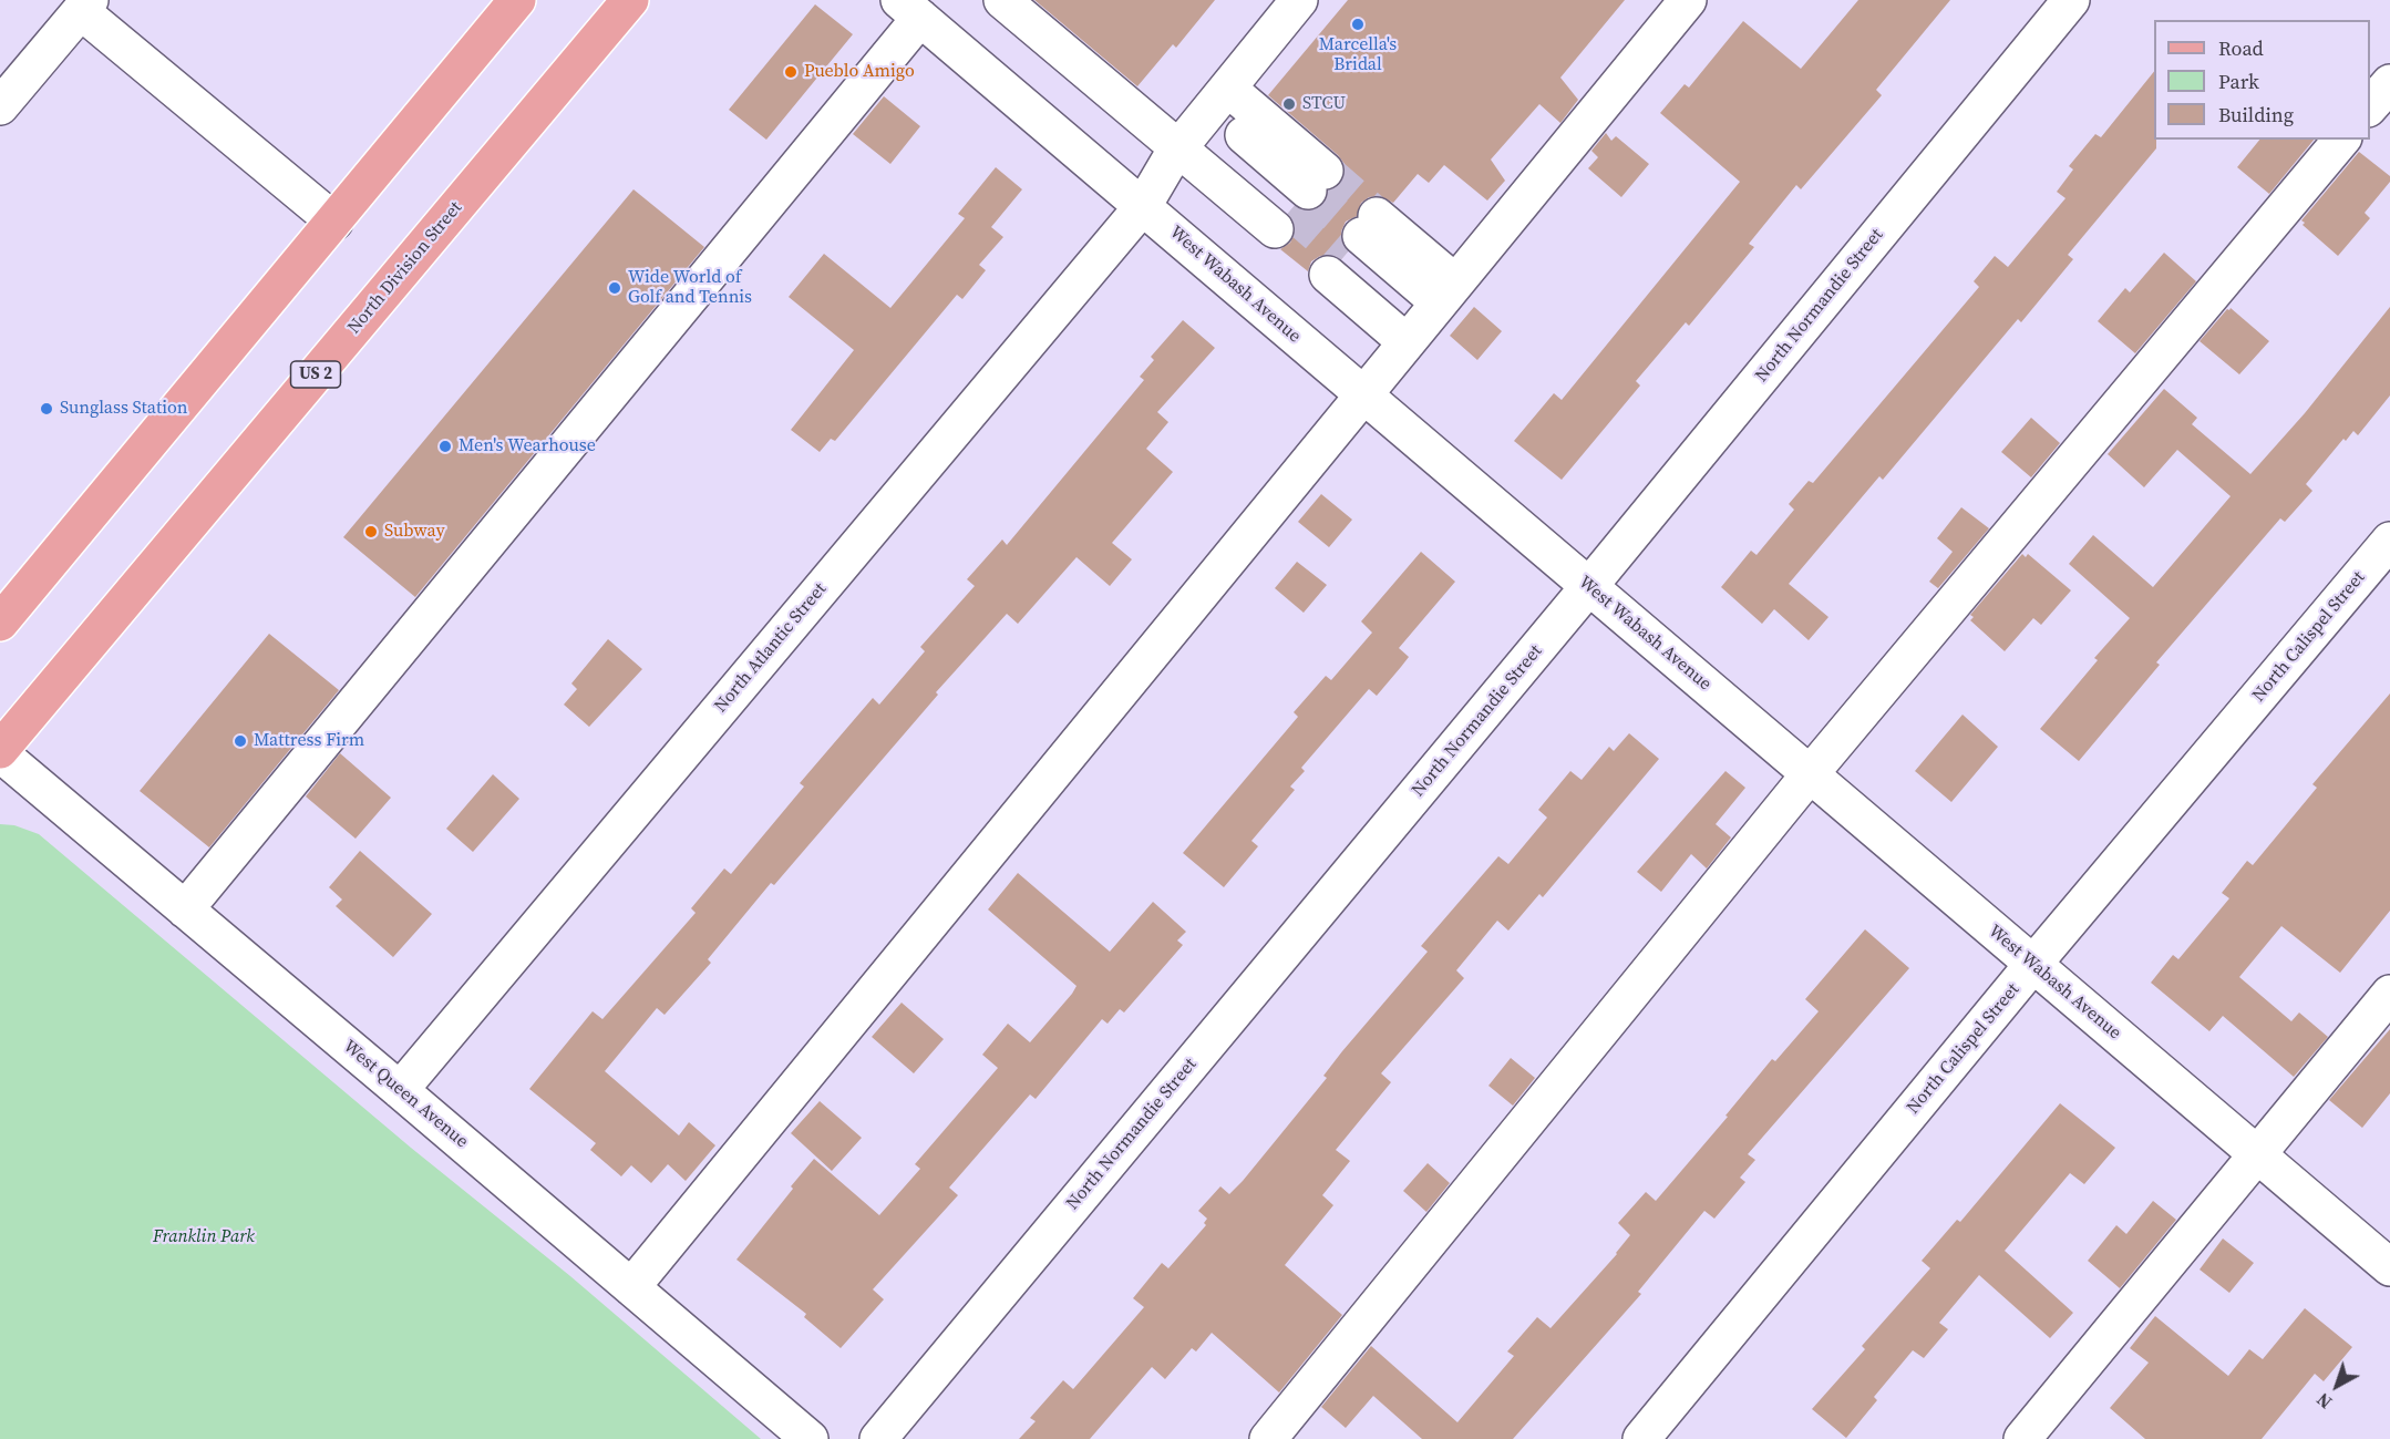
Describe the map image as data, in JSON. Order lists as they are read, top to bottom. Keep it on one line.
{"streets":{"main road":["North Division Street","US 2"],"street":["West Wabash Avenue","North Normandie Street","North Calispel Street","North Atlantic Street","West Queen Avenue"]},"crossings":[["North Division Street","West Queen Avenue"],["West Wabash Avenue","North Normandie Street"],["West Wabash Avenue","North Calispel Street"],["West Wabash Avenue","North Atlantic Street"],["North Atlantic Street","West Queen Avenue"]],"parks":["Franklin Park"],"places":["Marcella's Bridal","Pueblo Amigo","STCU","Wide World of Golf and Tennis","Sunglass Station","Men's Wearhouse","Subway","Mattress Firm"],"legend":["Road","Park","Building"],"north":"bottom left"}
